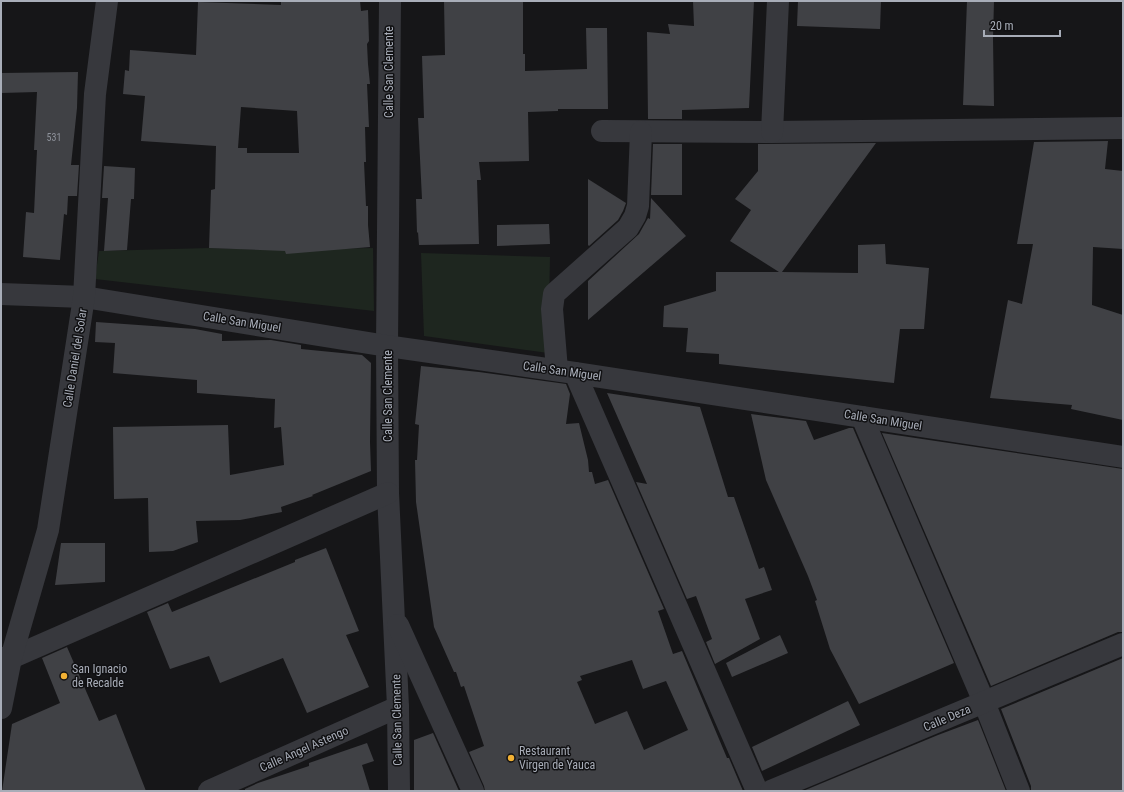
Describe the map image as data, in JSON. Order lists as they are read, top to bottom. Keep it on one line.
{"streets":{"street":["Calle San Clemente","Calle San Miguel","Calle Daniel del Solar","Calle Deza","Calle Angel Astengo"]},"crossings":[["Calle San Clemente","Calle San Miguel"],["Calle San Clemente","Calle Angel Astengo"],["Calle San Miguel","Calle Daniel del Solar"]],"places":["San Ignacio de Recalde","Restaurant Virgen de Yauca"],"house_numbers":["531"],"scale_bar":"20 m"}
